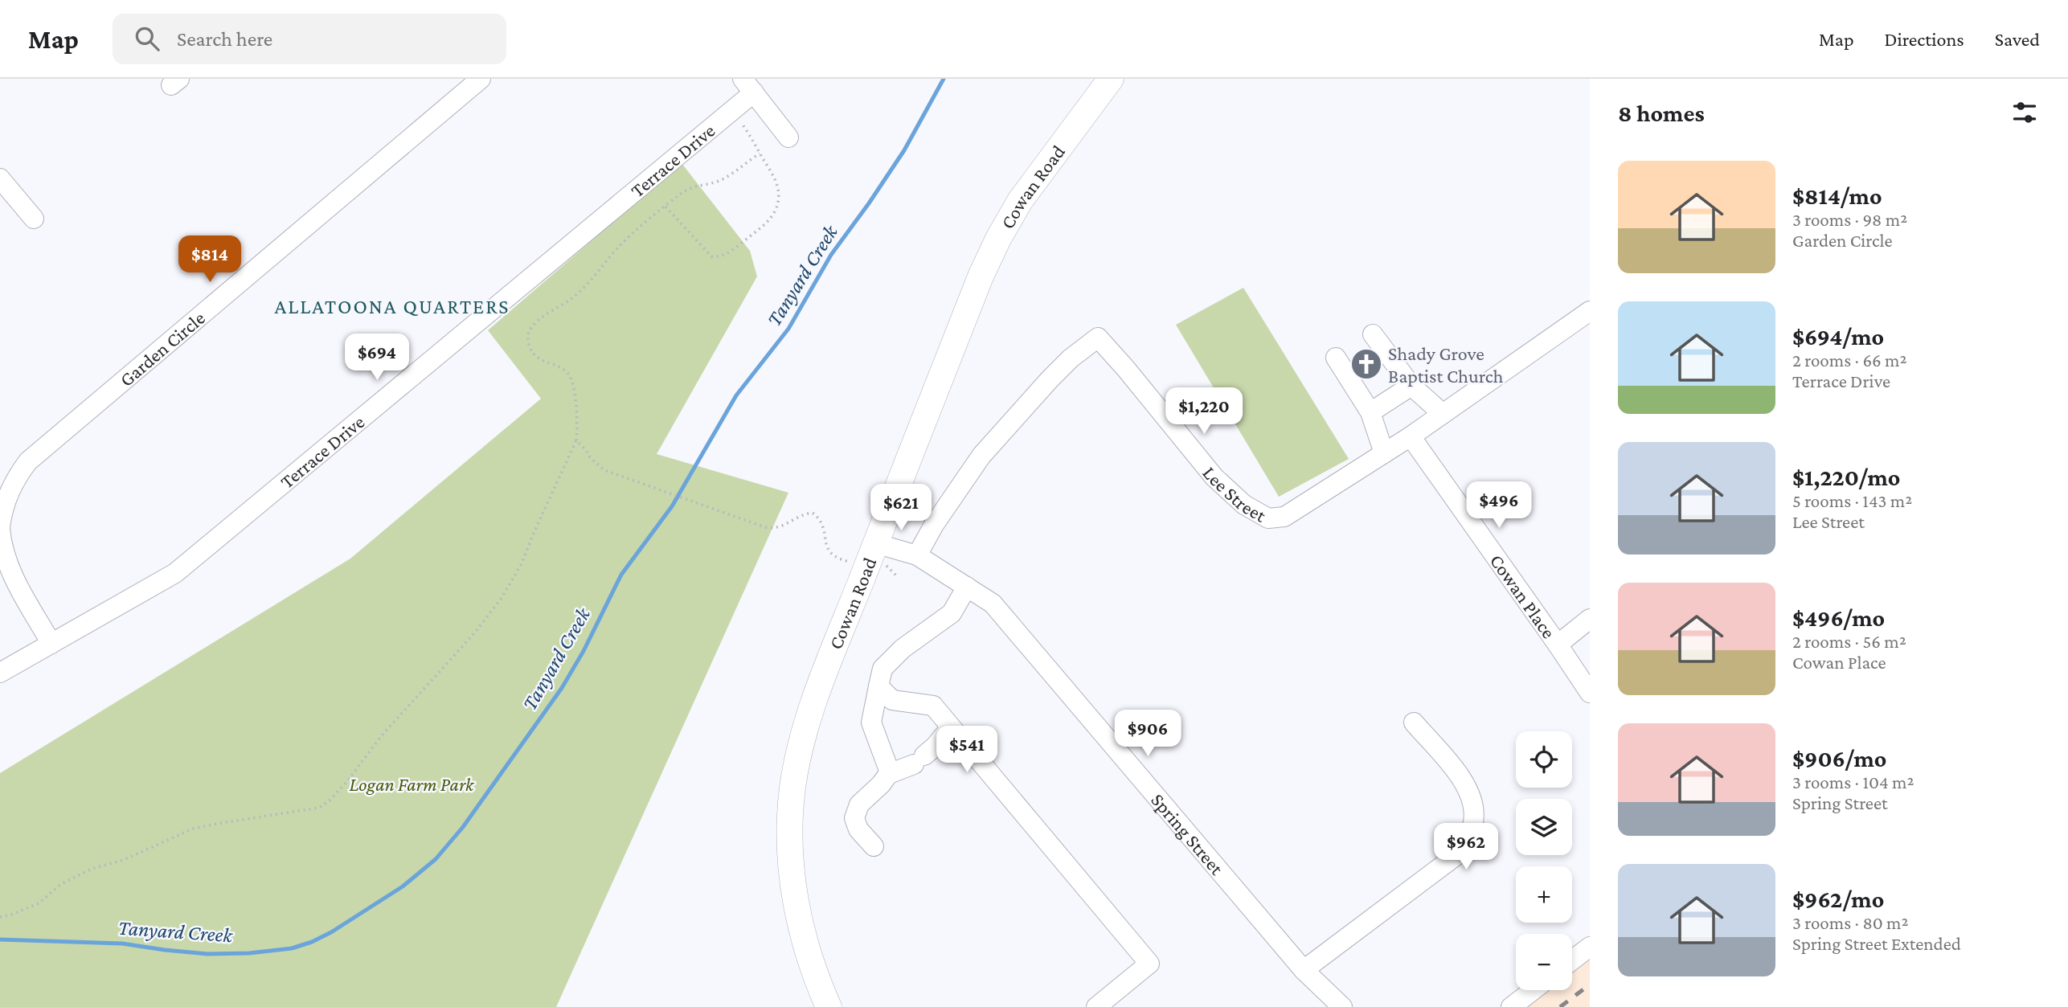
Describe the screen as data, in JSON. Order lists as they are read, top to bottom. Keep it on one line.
{"streets":{"main road":["Cowan Road"],"street":["Terrace Drive","Garden Circle","Lee Street","Cowan Place","Spring Street"]},"crossings":[["Terrace Drive","Garden Circle"],["Cowan Road","Spring Street"],["Lee Street","Cowan Place"],["Lee Street","Spring Street"]],"districts":["ALLATOONA QUARTERS"],"water":["Tanyard Creek"],"parks":["Logan Farm Park"],"places":{"church":["Shady Grove Baptist Church"]},"page":{"header":"Map","search":"Search here","nav":["Map","Directions","Saved"],"heading":"8 homes","list":[{"name":"$814/mo","note":"3 rooms · 98 m² · Garden Circle"},{"name":"$694/mo","note":"2 rooms · 66 m² · Terrace Drive"},{"name":"$1,220/mo","note":"5 rooms · 143 m² · Lee Street"},{"name":"$496/mo","note":"2 rooms · 56 m² · Cowan Place"},{"name":"$906/mo","note":"3 rooms · 104 m² · Spring Street"},{"name":"$962/mo","note":"3 rooms · 80 m² · Spring Street Extended"}],"price":["$814","$694","$1,220","$496","$621","$906","$541","$962"],"map_buttons":["+","−"]}}
